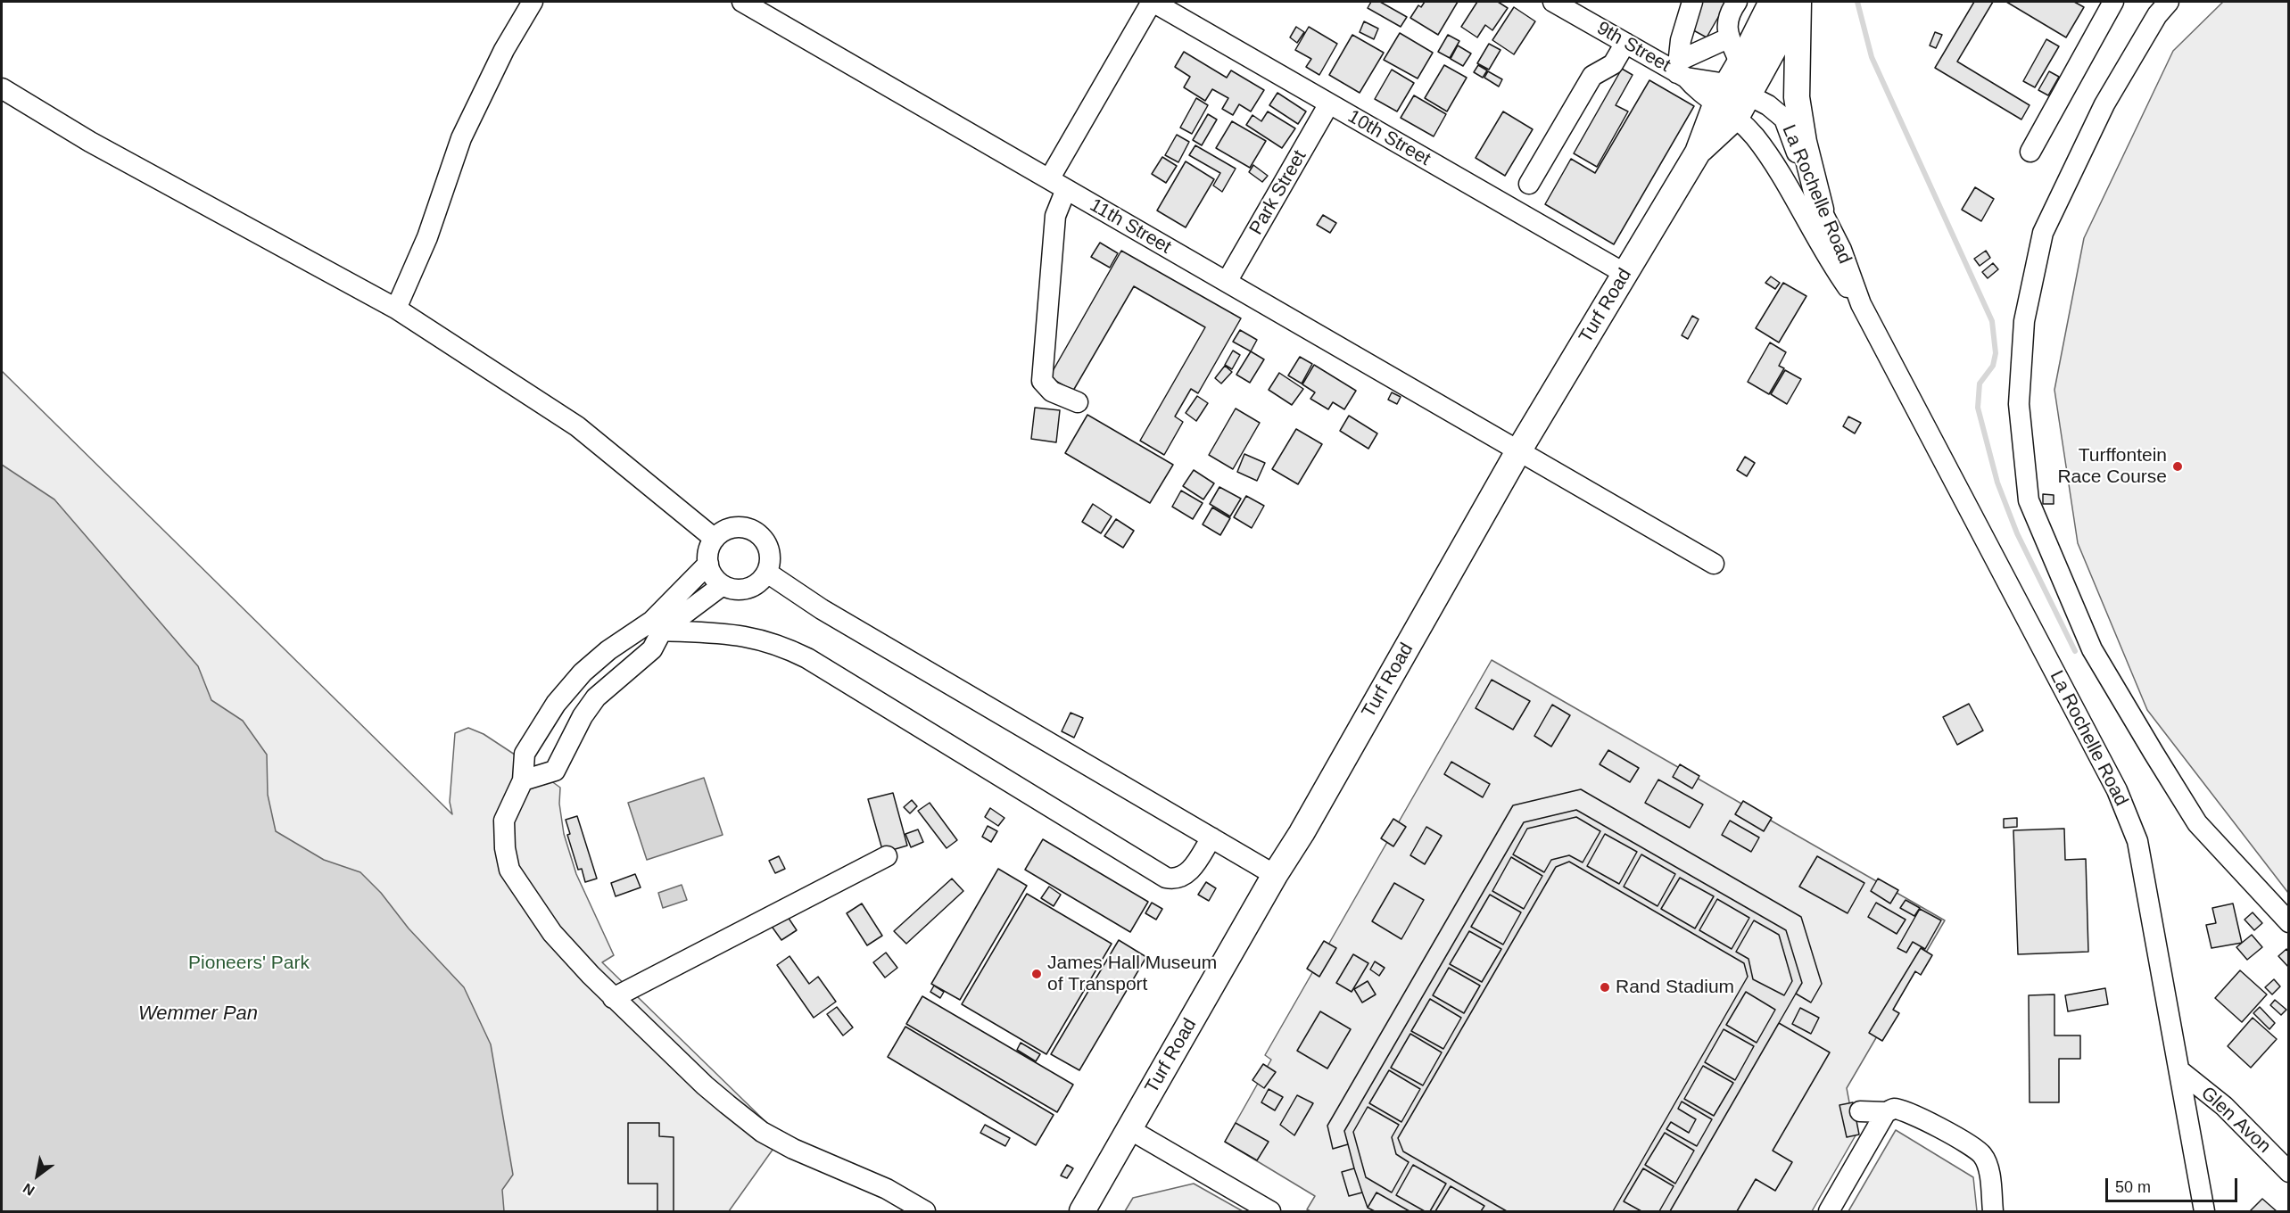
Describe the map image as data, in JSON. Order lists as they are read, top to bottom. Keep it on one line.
{"streets":{"main road":["Turf Road"],"street":["9th Street","10th Street","Park Street","La Rochelle Road","11th Street","Glen Avon"]},"crossings":[["9th Street","La Rochelle Road"],["9th Street","Turf Road"],["10th Street","Park Street"],["10th Street","Turf Road"],["Park Street","11th Street"],["La Rochelle Road","Turf Road"],["La Rochelle Road","Glen Avon"],["11th Street","Turf Road"]],"water":["Wemmer Pan"],"parks":["Pioneers' Park"],"places":["Turffontein Race Course","James Hall Museum of Transport","Rand Stadium"],"scale_bar":"50 m","north":"bottom left"}
